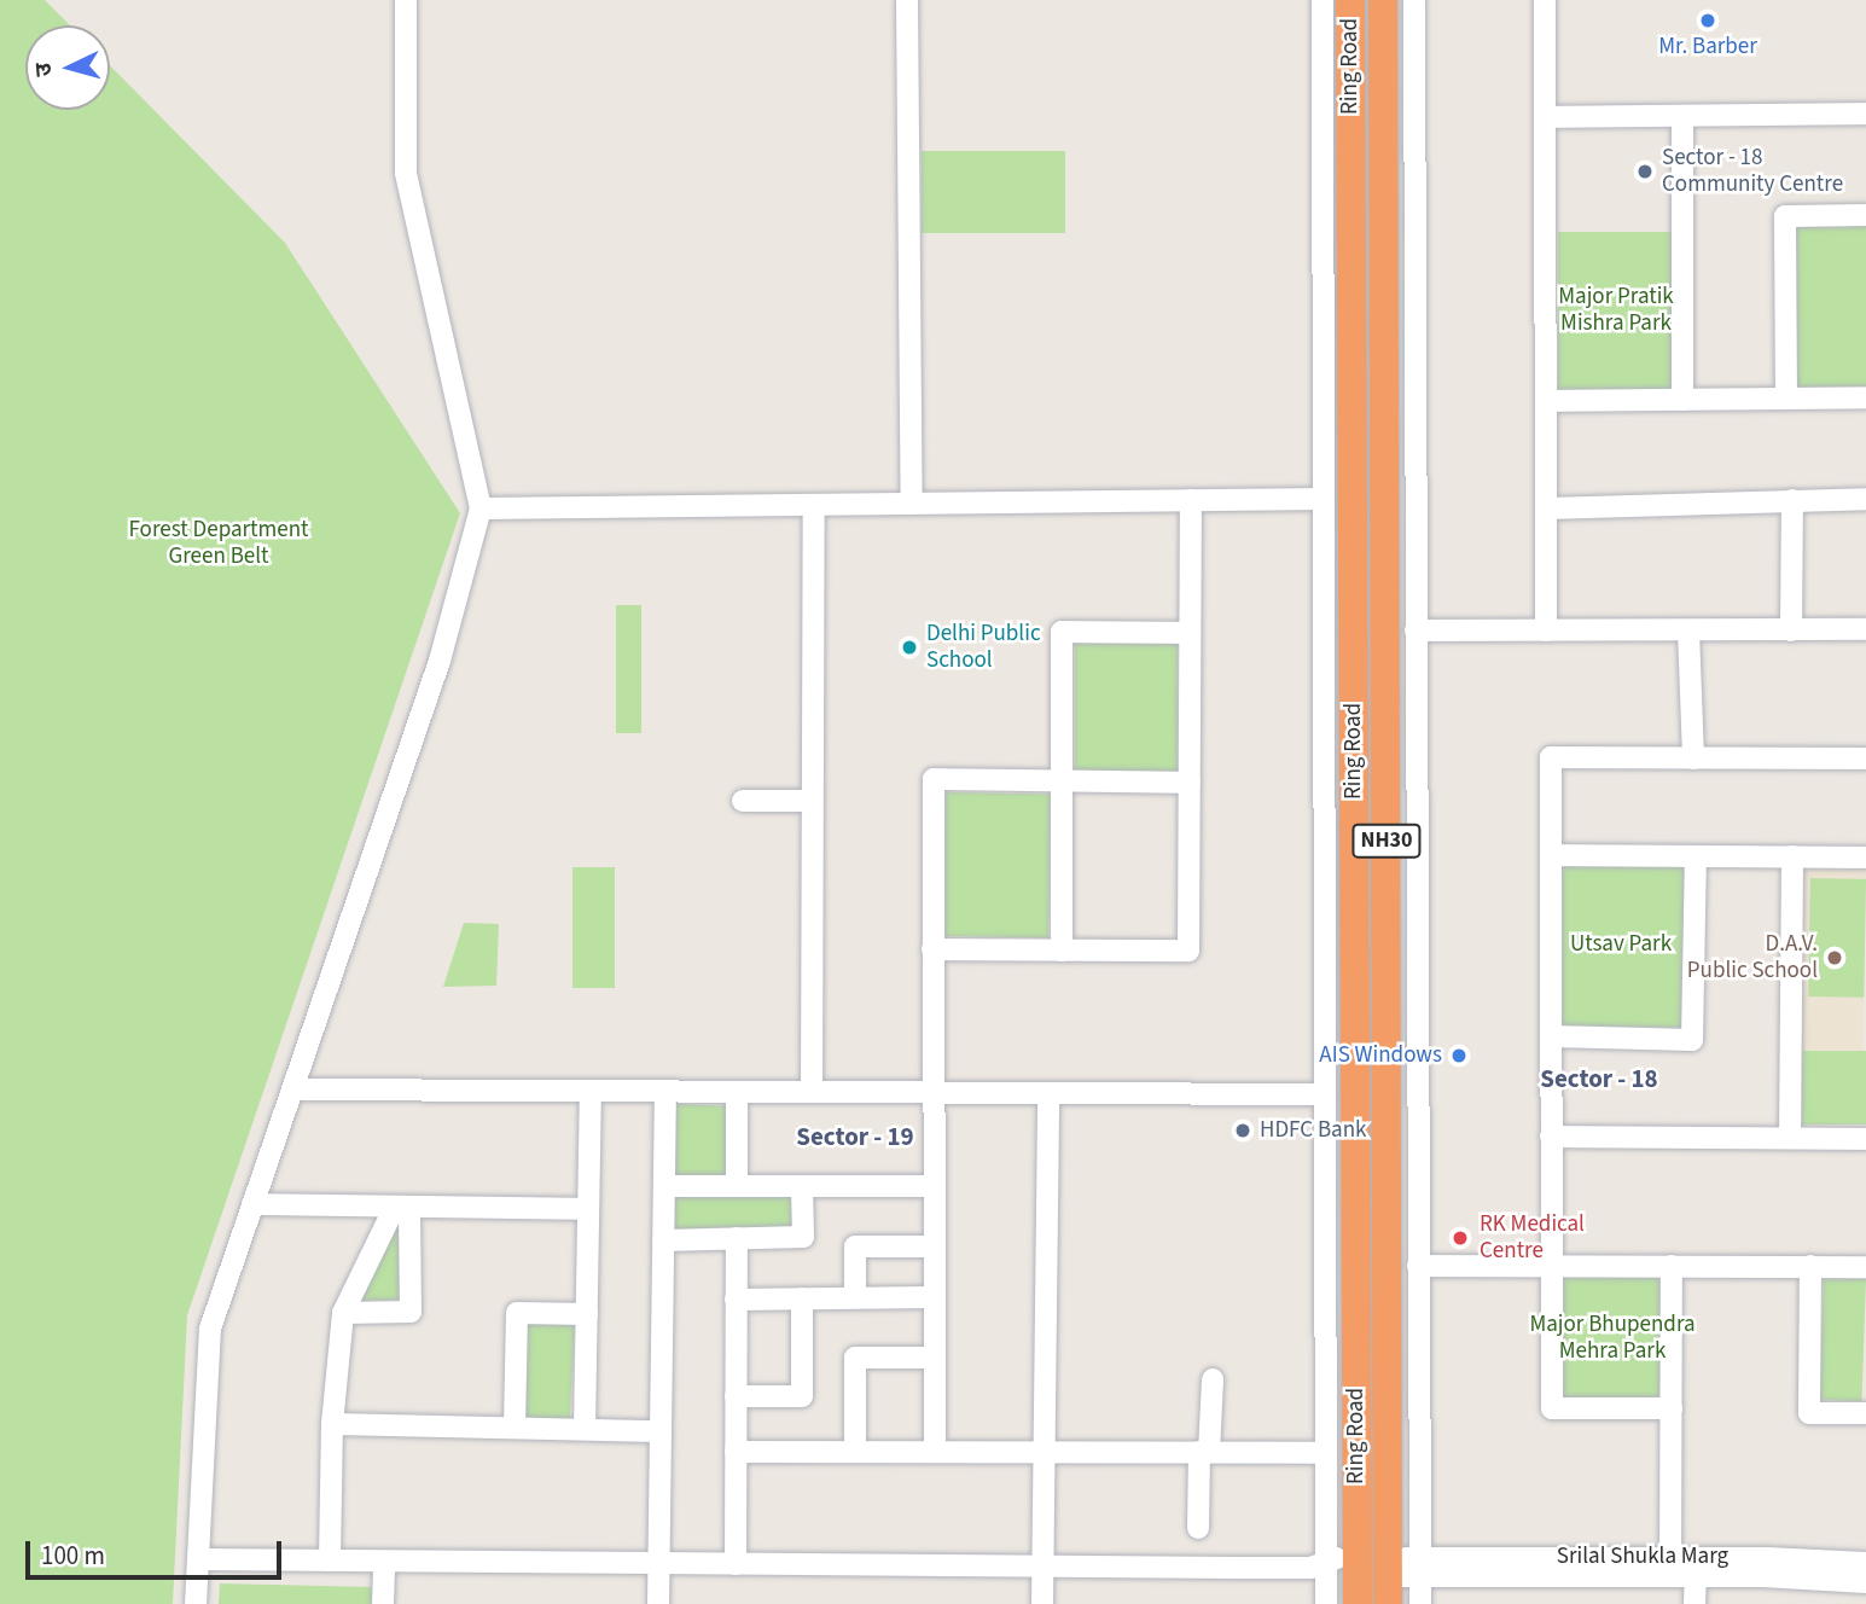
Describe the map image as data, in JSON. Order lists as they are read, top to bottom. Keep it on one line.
{"streets":{"highway":["Ring Road","NH30"],"street":["Srilal Shukla Marg"]},"crossings":[["Ring Road","Srilal Shukla Marg"]],"districts":["Sector - 18","Sector - 19"],"parks":["Major Pratik Mishra Park","Forest Department Green Belt","Utsav Park","Major Bhupendra Mehra Park"],"places":["Mr. Barber","Sector - 18 Community Centre","Delhi Public School","D.A.V. Public School","AIS Windows","HDFC Bank","RK Medical Centre"],"scale_bar":"100 m","north":"left"}
